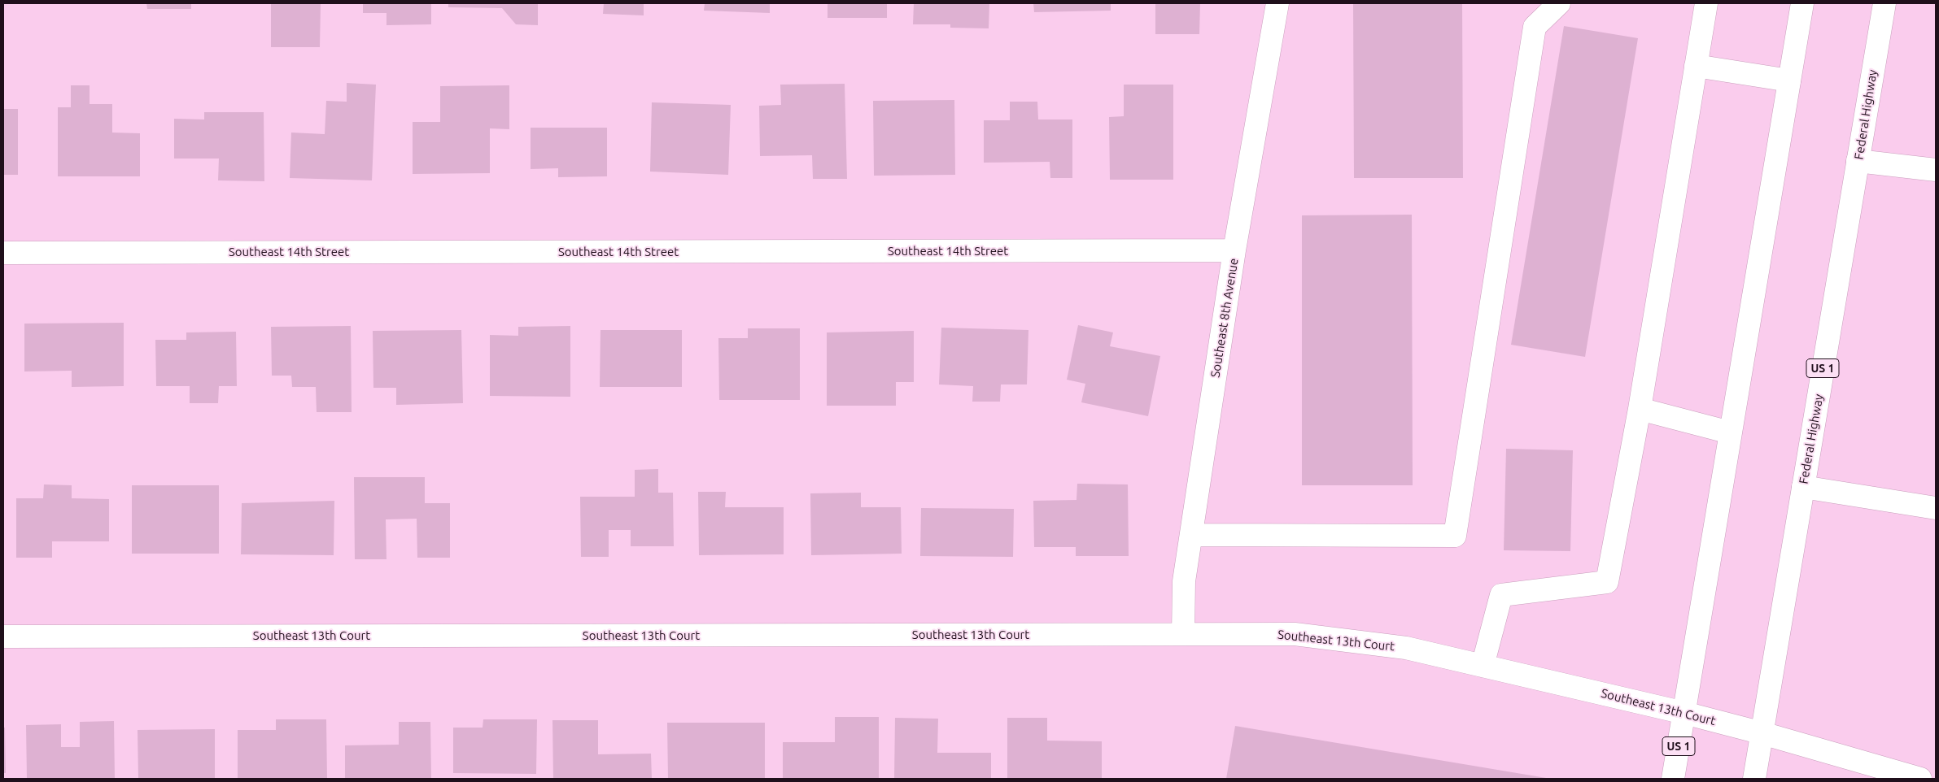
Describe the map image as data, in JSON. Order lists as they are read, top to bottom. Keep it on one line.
{"streets":{"street":["Federal Highway","Southeast 14th Street","Southeast 8th Avenue","US 1","Southeast 13th Court"]},"crossings":[["Federal Highway","Southeast 13th Court"],["Southeast 14th Street","Southeast 8th Avenue"],["Southeast 8th Avenue","Southeast 13th Court"],["US 1","Southeast 13th Court"]]}
